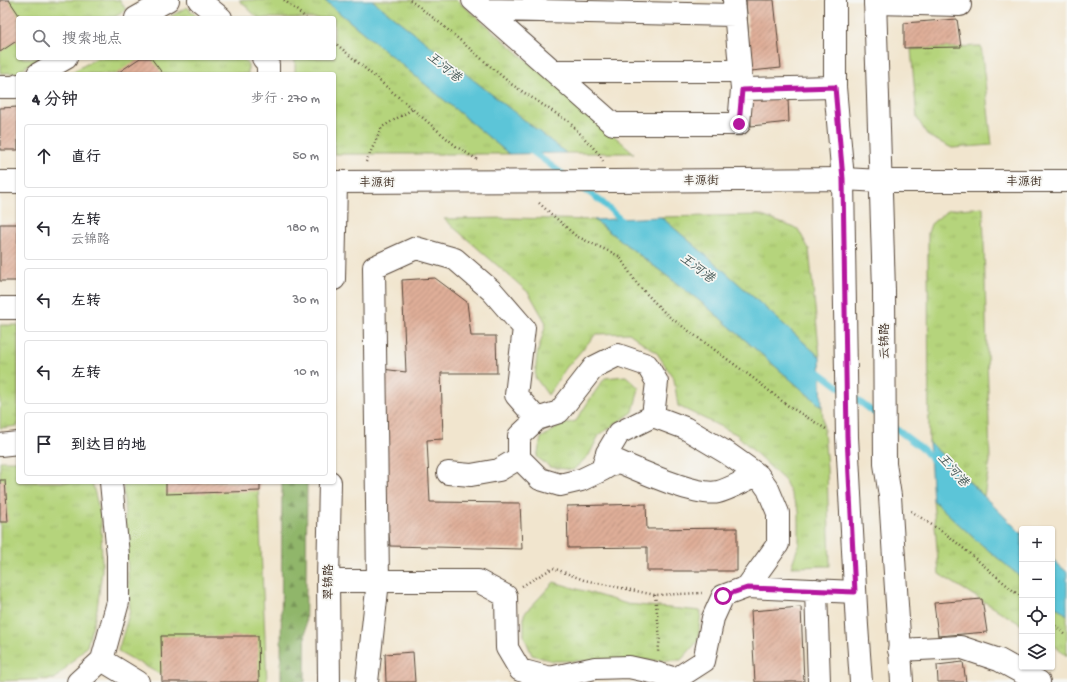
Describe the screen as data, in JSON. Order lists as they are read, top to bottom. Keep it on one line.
{"streets":{"main road":["丰源街","云锦路","翠锦路"]},"crossings":[["丰源街","云锦路"]],"water":["王河港"],"page":{"search":"搜索地点","heading":["4 分钟","步行 · 270 m"],"list":[["直行","50 m"],["左转","云锦路","180 m"],["左转","30 m"],["左转","10 m"],"到达目的地"],"map_buttons":["+","−"]}}
